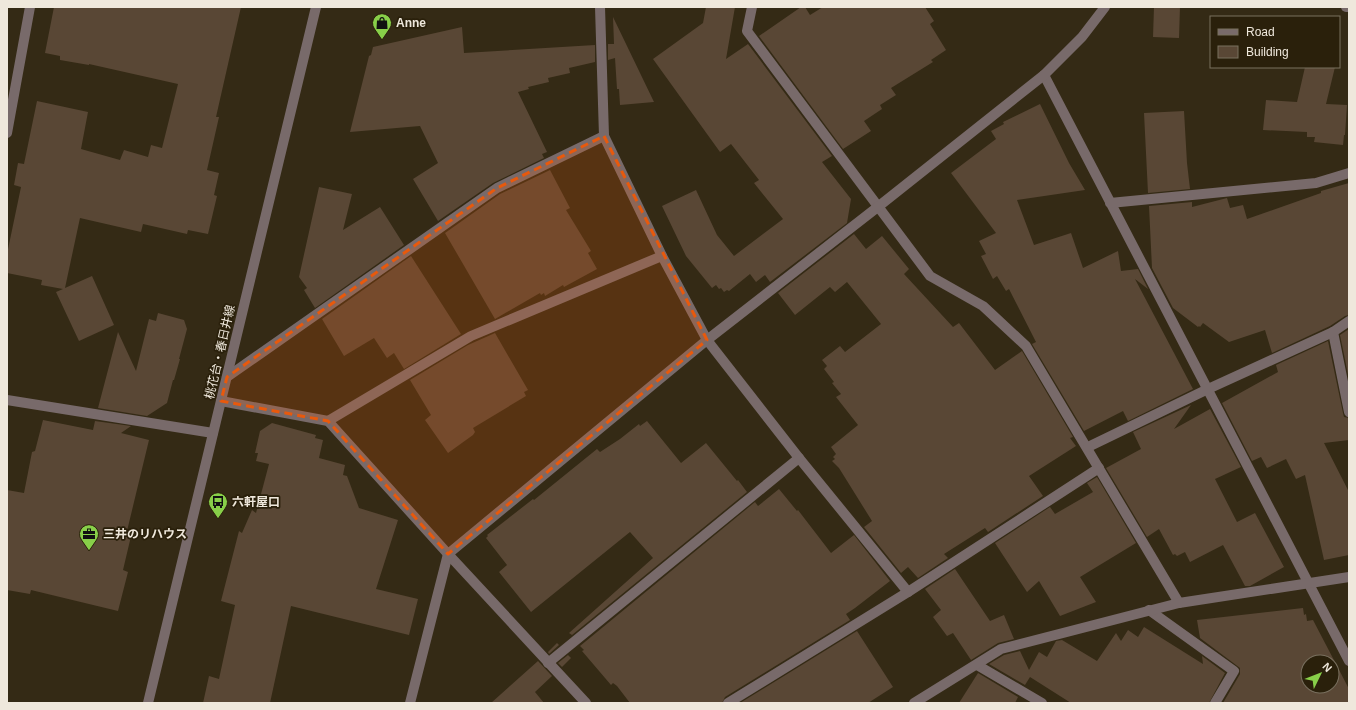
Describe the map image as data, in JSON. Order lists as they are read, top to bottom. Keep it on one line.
{"streets":{"street":["桃花台・春日井線"]},"places":{"shop":["Anne"],"bus stop":["六軒屋口"],"office":["三井のリハウス"]},"legend":["Road","Building"],"north":"top right"}
